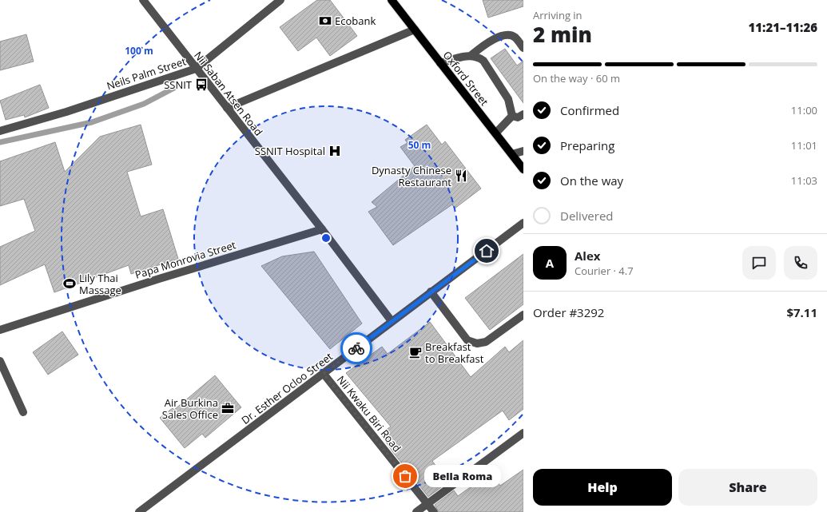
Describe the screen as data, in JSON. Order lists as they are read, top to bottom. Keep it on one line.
{"streets":{"main road":["Oxford Street"],"street":["Neils Palm Street","Nii Saban Atsen Road","Papa Monrovia Street","Dr. Esther Ocloo Street","Nii Kwaku Biri Road"]},"crossings":[["Neils Palm Street","Nii Saban Atsen Road"],["Nii Saban Atsen Road","Papa Monrovia Street"],["Nii Saban Atsen Road","Dr. Esther Ocloo Street"],["Dr. Esther Ocloo Street","Nii Kwaku Biri Road"]],"places":{"bank":["Ecobank"],"bus stop":["SSNIT"],"hospital":["SSNIT Hospital"],"restaurant":["Dynasty Chinese Restaurant"],"sports":["Lily Thai Massage"],"cafe":["Breakfast to Breakfast"],"office":["Air Burkina Sales Office"],"other":["Bella Roma"]},"page":{"heading":["2 min","Arriving in","11:21–11:26"],"panel":["Alex","Courier · 4.7","Order #3292","$7.11"],"bar":"On the way · 60 m","list":[["Confirmed","11:00"],["Preparing","11:01"],["On the way","11:03"],"Delivered"],"round":"A","buttons":["Help","Share"],"bubble":"Bella Roma"},"rings":["100 m","50 m"]}
